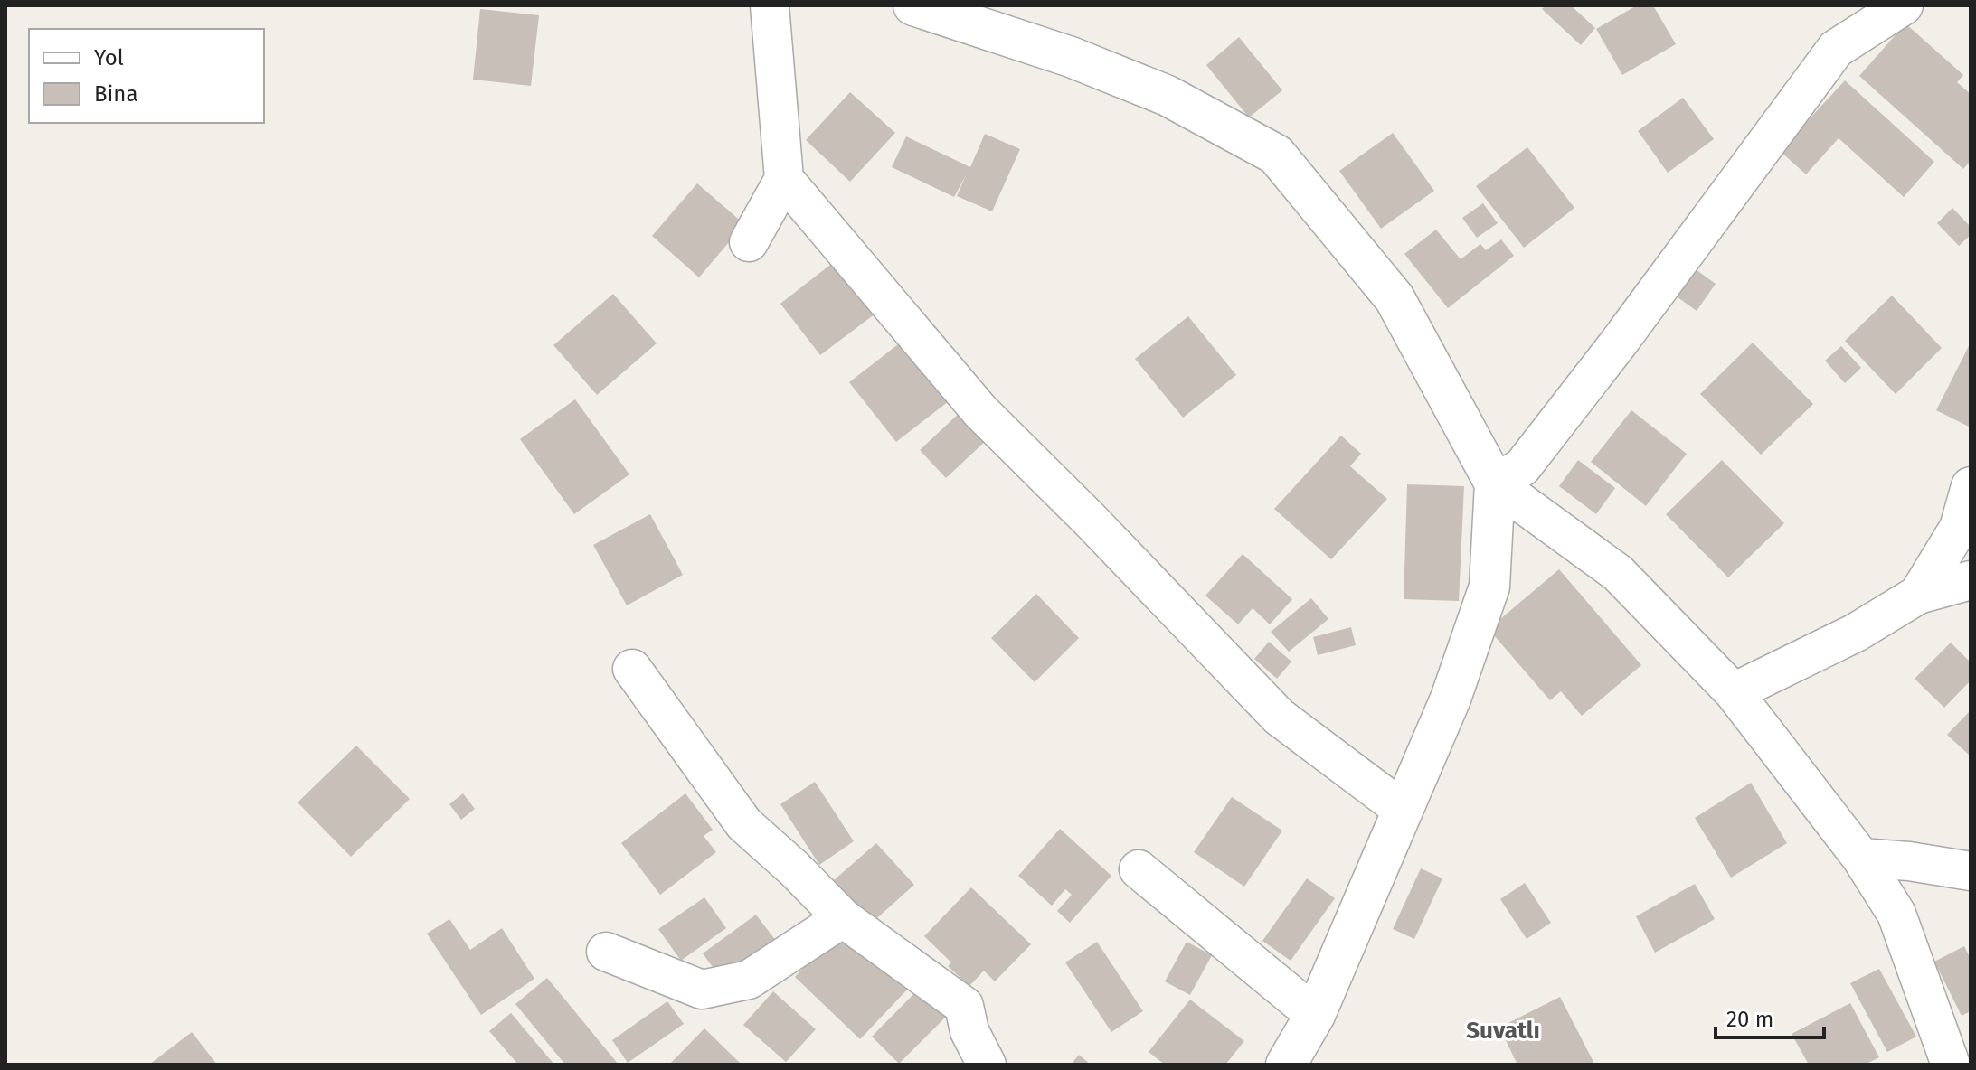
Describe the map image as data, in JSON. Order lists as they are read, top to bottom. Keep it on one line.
{"districts":["Suvatlı"],"legend":["Yol","Bina"],"scale_bar":"20 m"}
